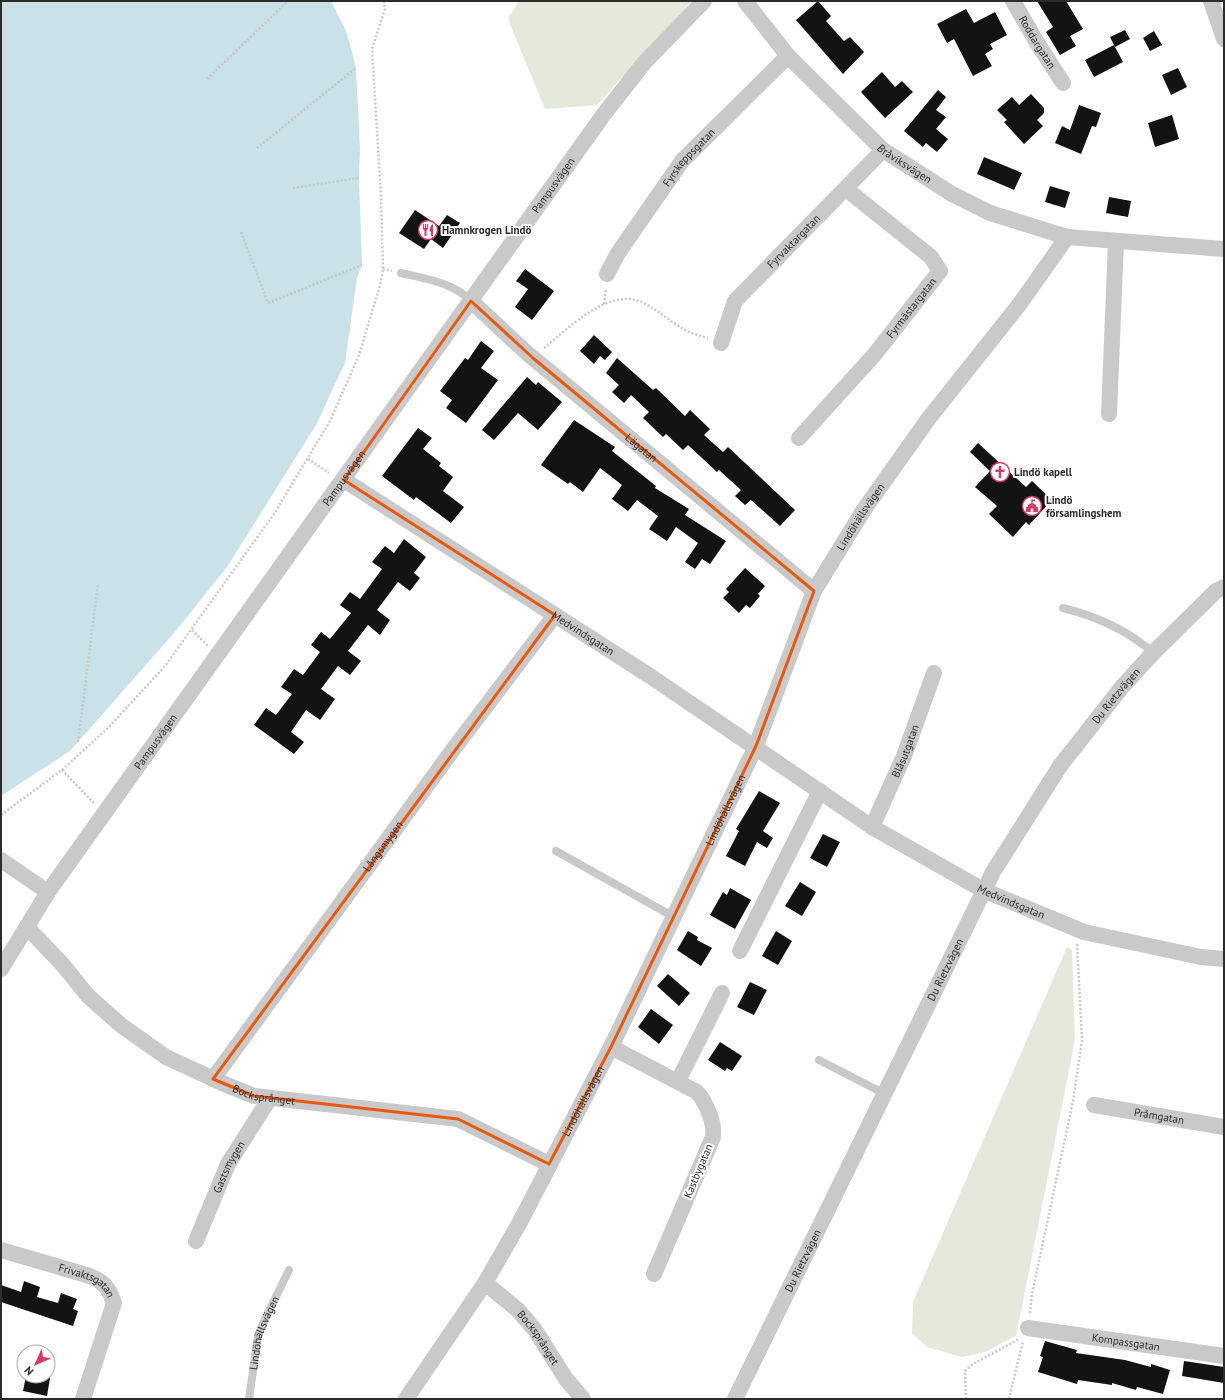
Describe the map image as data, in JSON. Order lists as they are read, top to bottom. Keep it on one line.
{"streets":{"street":["Roddargatan","Fyrskeppsgatan","Bråviksvägen","Pampusvägen","Fyrvaktargatan","Fyrmästargatan","Lägatan","Lindöhällsvägen","Medvindsgatan","Du Rietzvägen","Blåsutgatan","Långsmygen","Bocksprånget","Pråmgatan","Gastsmygen","Kastbygatan","Frivaktsgatan","Kompassgatan"]},"crossings":[["Fyrskeppsgatan","Bråviksvägen"],["Bråviksvägen","Fyrvaktargatan"],["Bråviksvägen","Lindöhällsvägen"],["Pampusvägen","Lägatan"],["Pampusvägen","Medvindsgatan"],["Pampusvägen","Bocksprånget"],["Fyrvaktargatan","Fyrmästargatan"],["Lägatan","Lindöhällsvägen"],["Lindöhällsvägen","Medvindsgatan"],["Lindöhällsvägen","Bocksprånget"],["Lindöhällsvägen","Kastbygatan"],["Medvindsgatan","Du Rietzvägen"],["Medvindsgatan","Blåsutgatan"],["Medvindsgatan","Långsmygen"],["Långsmygen","Bocksprånget"],["Bocksprånget","Gastsmygen"]],"places":{"restaurant":["Hamnkrogen Lindö"],"church":["Lindö kapell"],"public building":["Lindö församlingshem"]},"north":"bottom left"}
